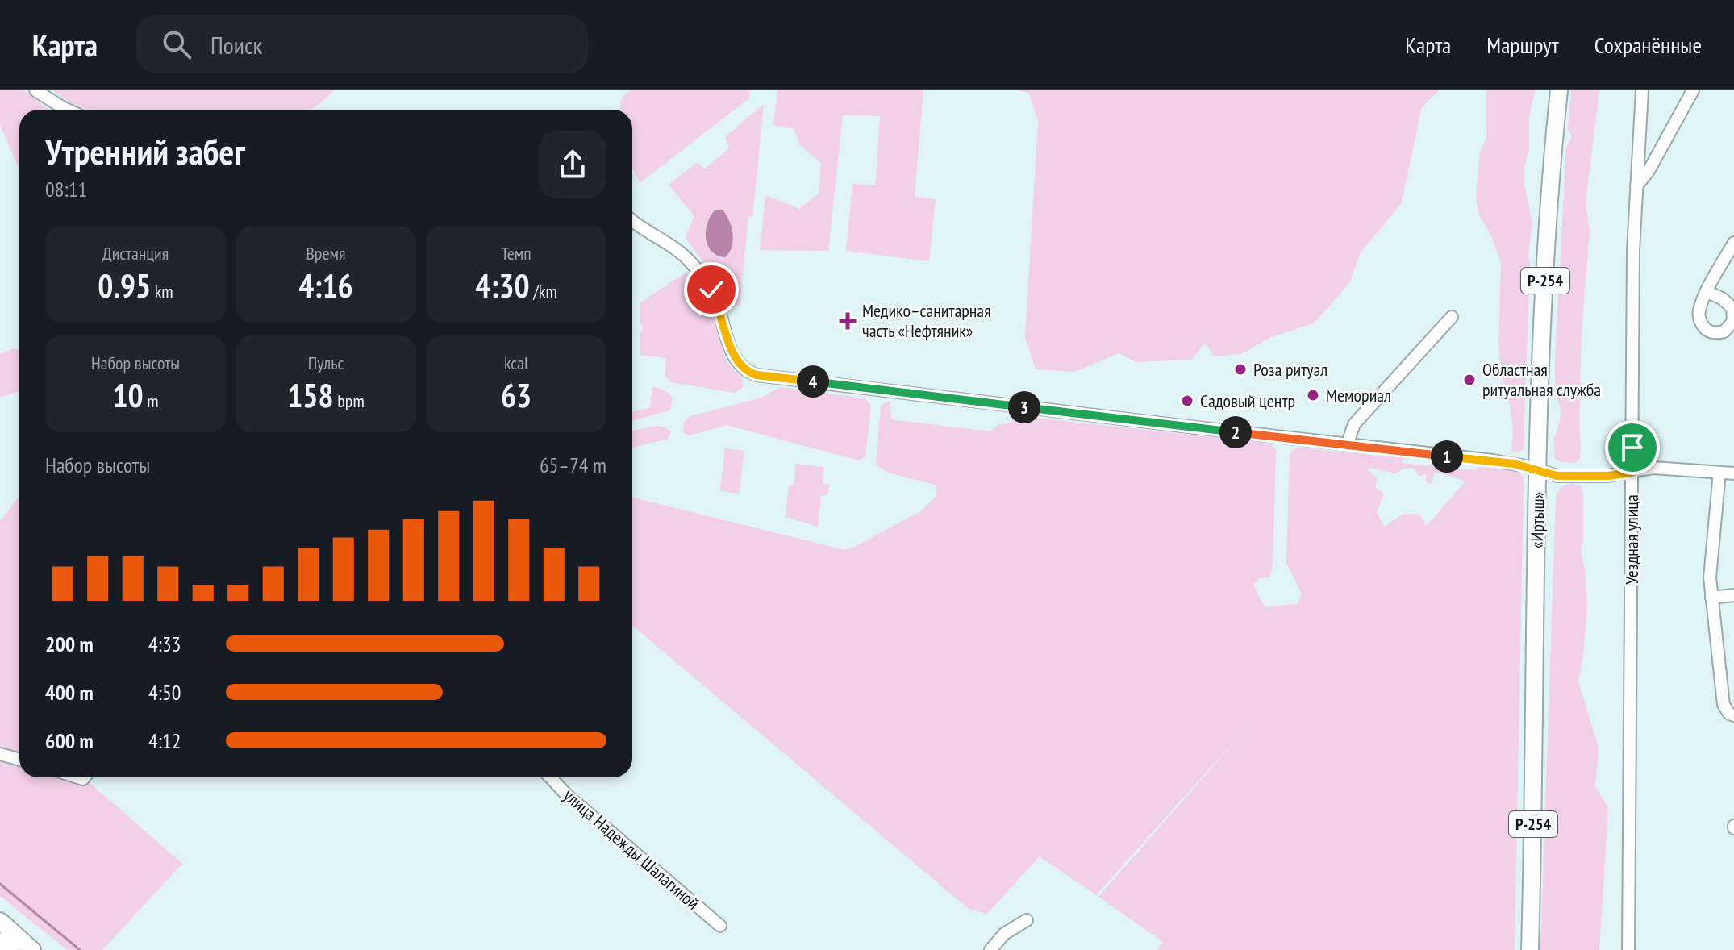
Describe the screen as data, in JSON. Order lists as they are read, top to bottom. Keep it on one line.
{"streets":{"highway":["Р-254","«Иртыш»"],"street":["Уездная улица","улица Надежды Шалагиной"]},"places":{"health":["Медико–санитарная часть «Нефтяник»"],"other":["Роза ритуал","Областная ритуальная служба","Мемориал","Садовый центр"]},"page":{"header":"Карта","search":"Поиск","nav":["Карта","Маршрут","Сохранённые"],"heading":["Утренний забег","08:11"],"stats":[["Дистанция","0.95 km"],["Время","4:16"],["Темп","4:30 /km"],["Набор высоты","10 m"],["Пульс","158 bpm"],["kcal","63"]],"pins":["4","3","2","1"],"chart":["Набор высоты","65–74 m"],"list":[{"name":"200 m","note":"4:33"},{"name":"400 m","note":"4:50"},{"name":"600 m","note":"4:12"}]}}
